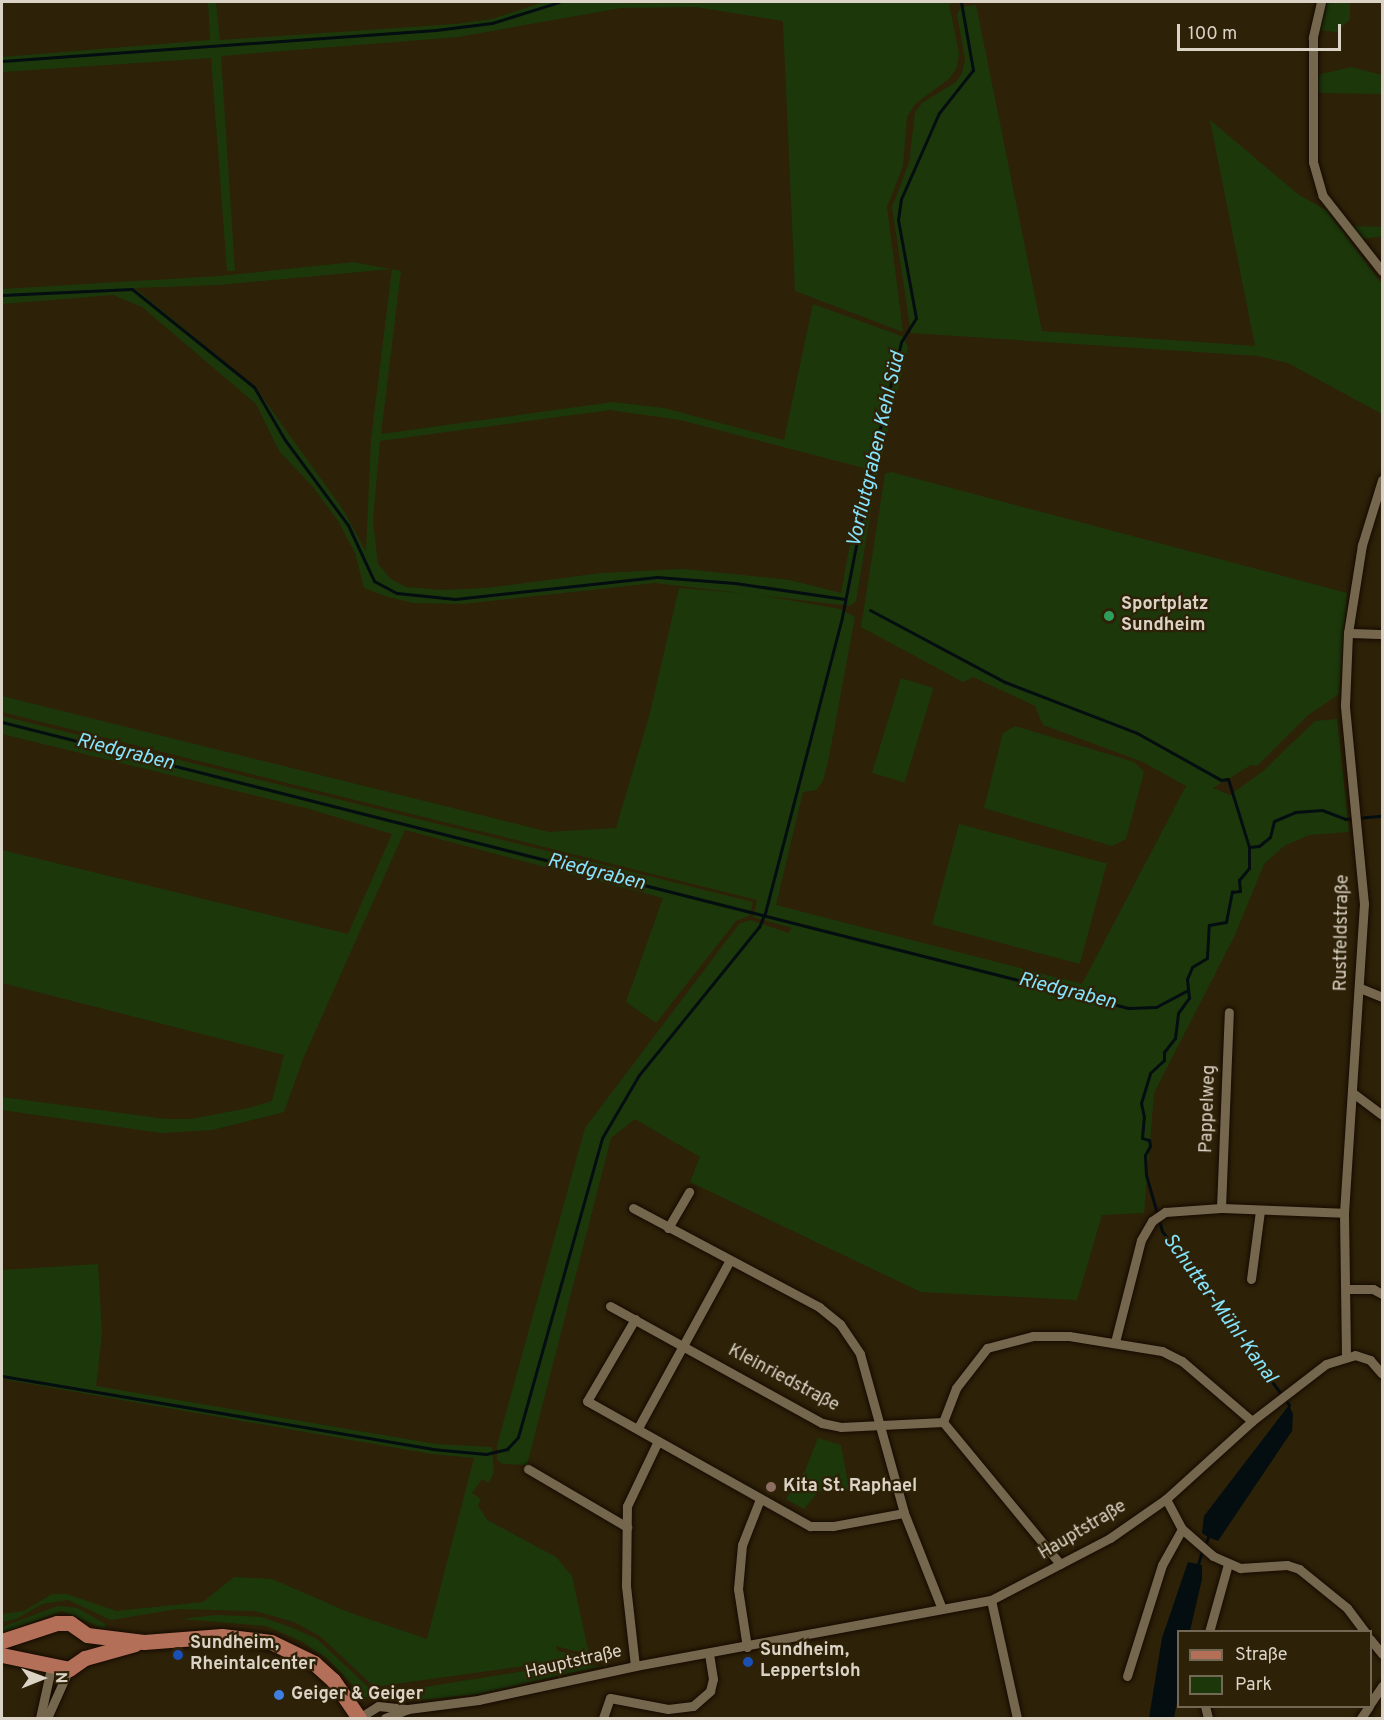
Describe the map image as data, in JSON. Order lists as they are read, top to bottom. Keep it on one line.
{"streets":{"street":["Rustfeldstraße","Pappelweg","Kleinriedstraße","Hauptstraße"]},"crossings":[["Rustfeldstraße","Hauptstraße"]],"water":["Vorflutgraben Kehl Süd","Riedgraben","Schutter-Mühl-Kanal"],"places":["Sportplatz Sundheim","Kita St. Raphael","Sundheim, Rheintalcenter","Sundheim, Leppertsloh","Geiger & Geiger"],"legend":["Straße","Park"],"scale_bar":"100 m","north":"right"}
